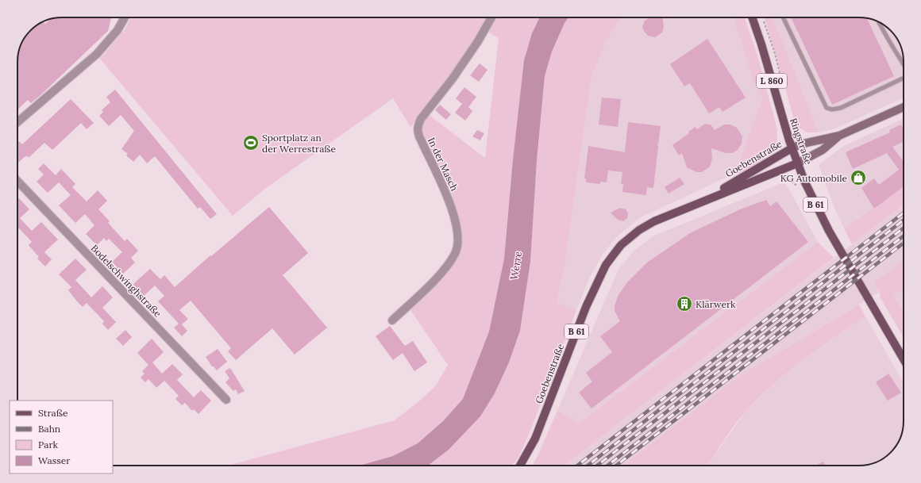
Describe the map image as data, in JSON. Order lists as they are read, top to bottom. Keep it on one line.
{"streets":{"main road":["L 860","Ringstraße","Goebenstraße","B 61"],"street":["In der Masch","Bodelschwinghstraße"]},"crossings":[["Ringstraße","Goebenstraße"]],"water":["Werre"],"places":{"sports":["Sportplatz an der Werrestraße"],"shop":["KG Automobile"],"building":["Klärwerk"]},"legend":["Straße","Bahn","Park","Wasser"]}
